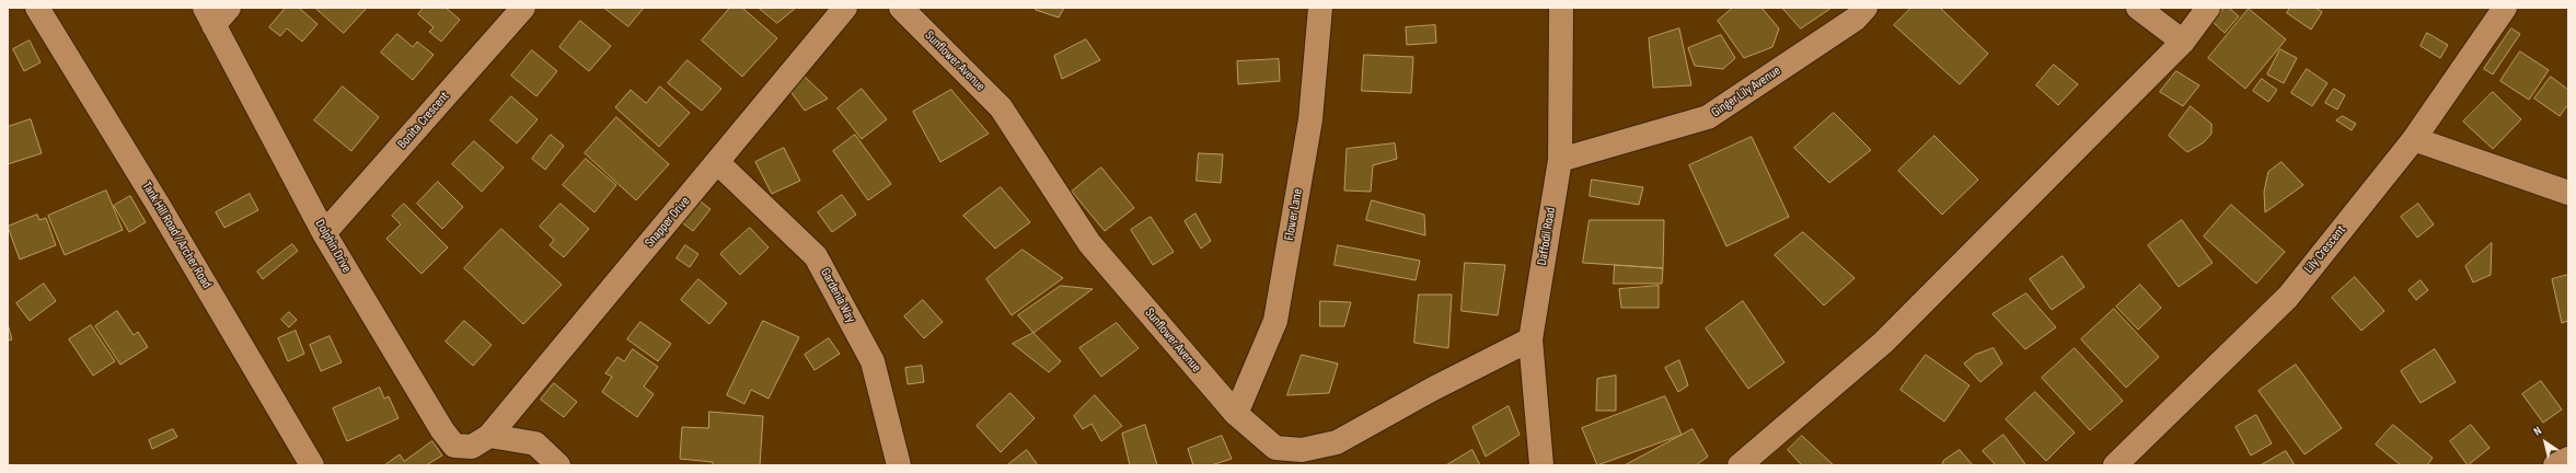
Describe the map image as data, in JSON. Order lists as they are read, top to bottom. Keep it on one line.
{"streets":{"street":["Sunflower Avenue","Ginger Lily Avenue","Bonita Crescent","Flower Lane","Snapper Drive","Tank Hill Road / Archer Road","Daffodil Road","Dolphin Drive","Lily Crescent","Gardenia Way"]},"crossings":[["Sunflower Avenue","Flower Lane"],["Sunflower Avenue","Daffodil Road"],["Ginger Lily Avenue","Daffodil Road"],["Bonita Crescent","Dolphin Drive"],["Snapper Drive","Dolphin Drive"],["Snapper Drive","Gardenia Way"]],"north":"top left"}
